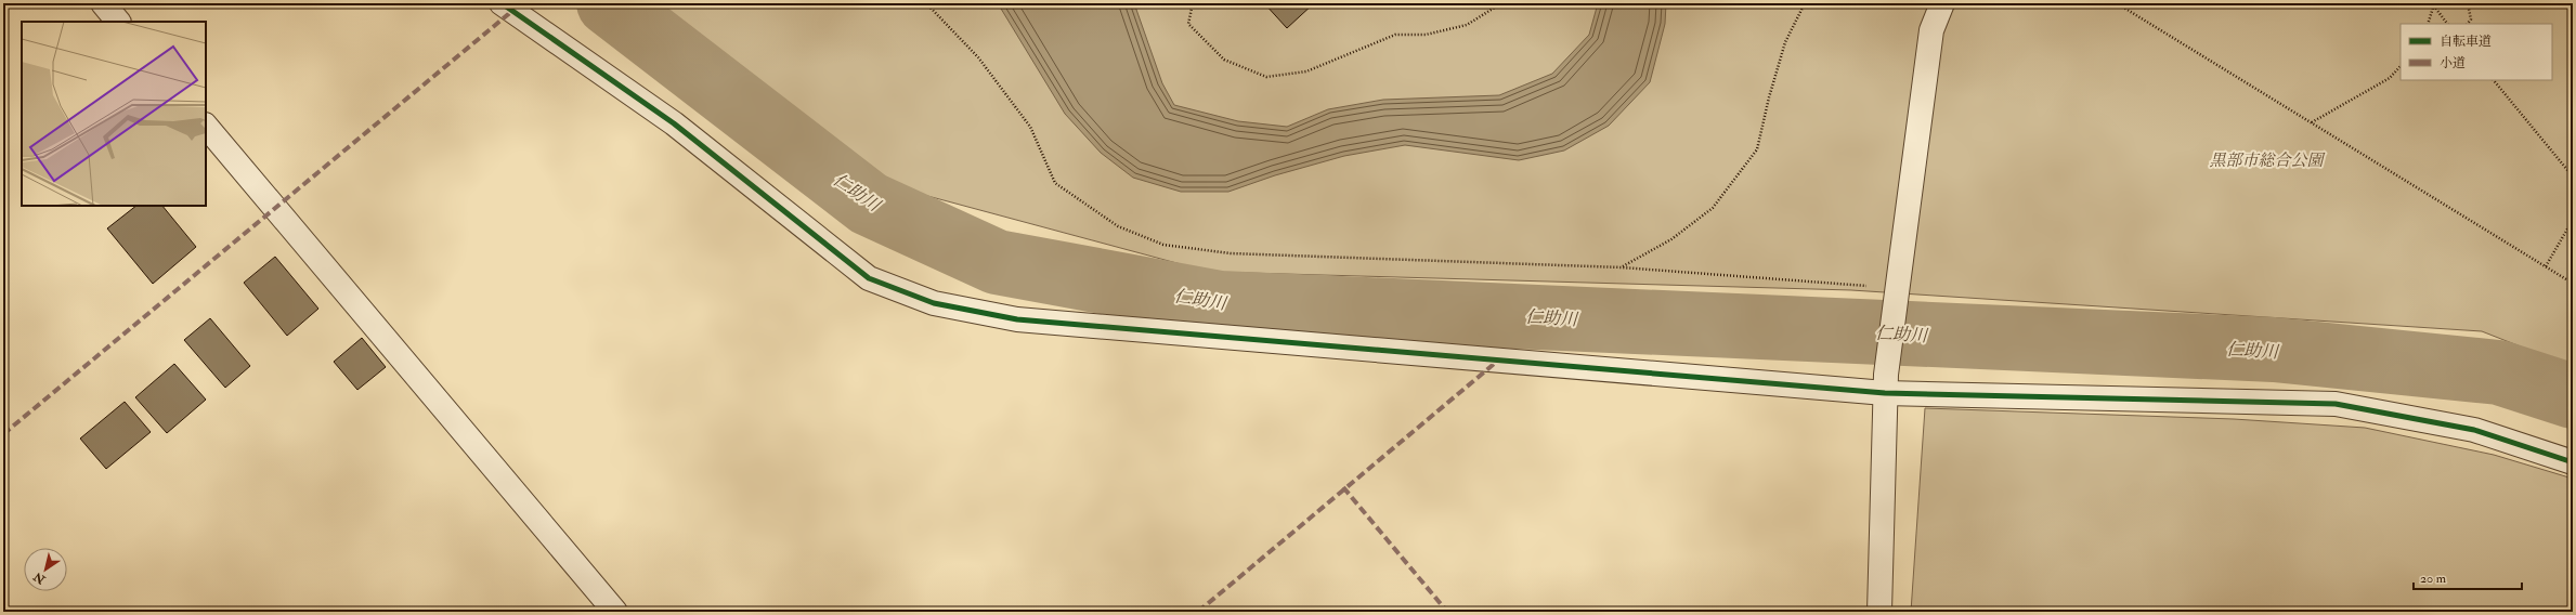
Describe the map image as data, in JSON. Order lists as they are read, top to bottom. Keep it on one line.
{"water":["仁助川"],"parks":["黒部市総合公園"],"legend":["自転車道","小道"],"scale_bar":"20 m","north":"bottom left"}
